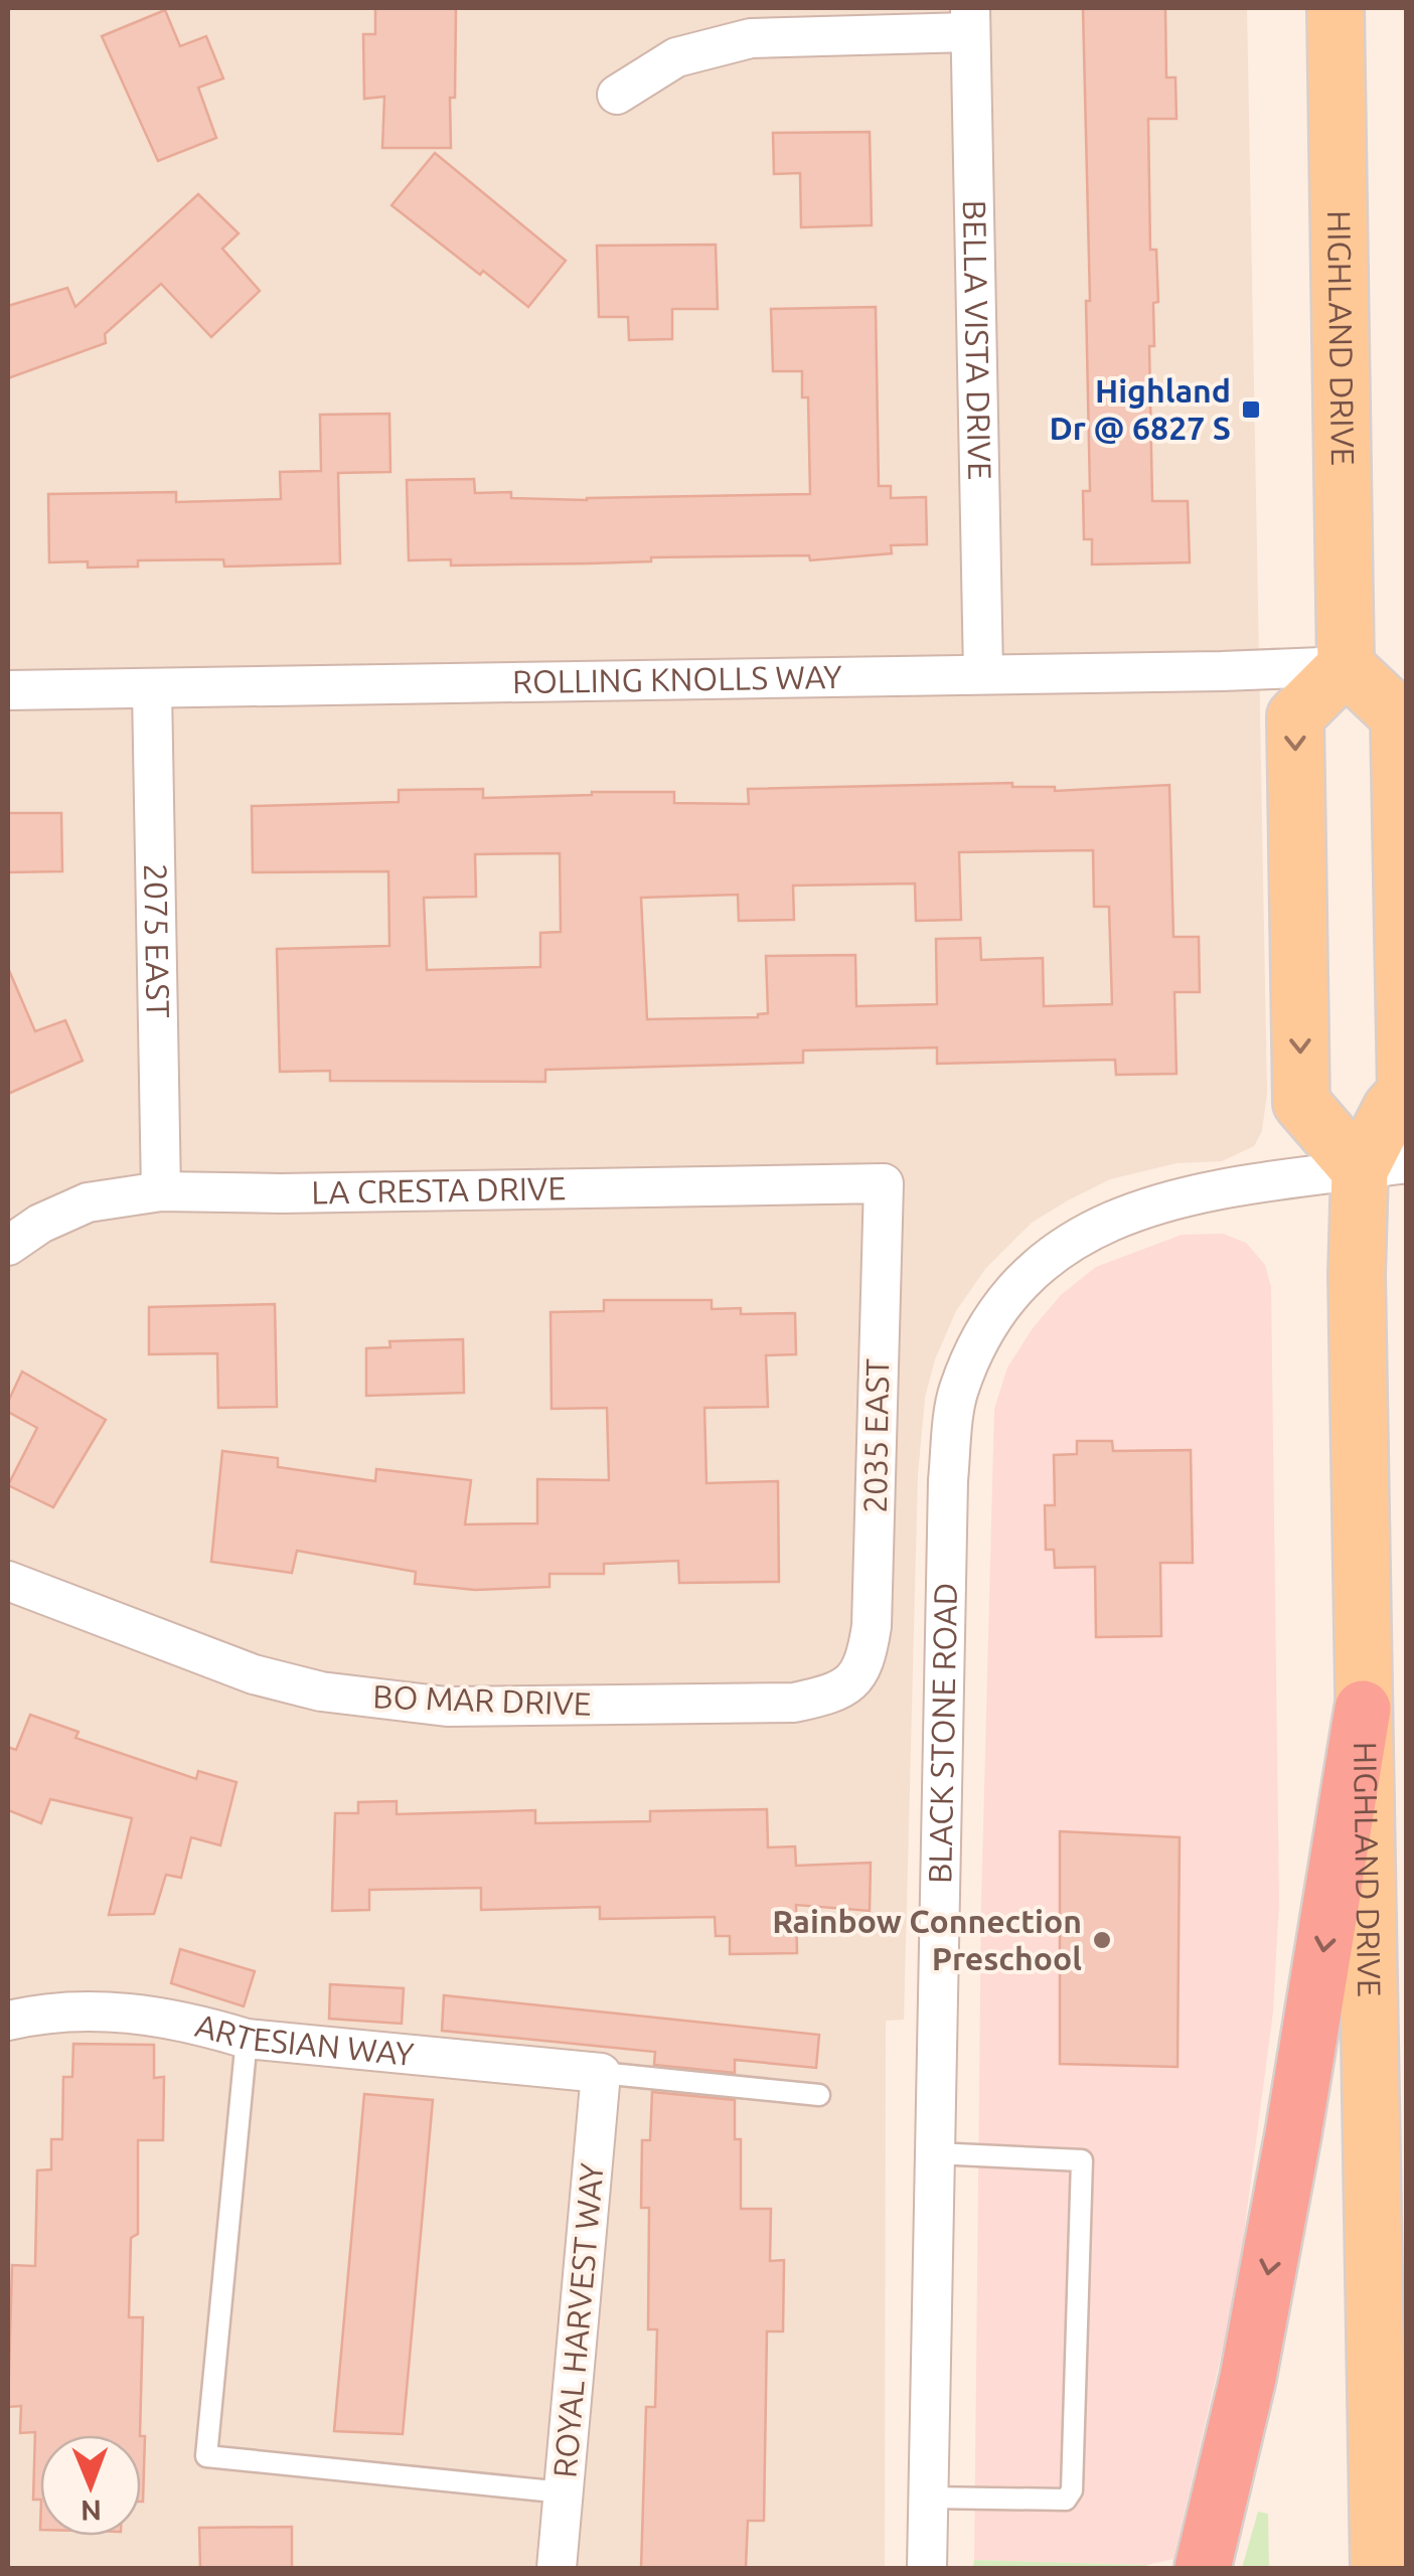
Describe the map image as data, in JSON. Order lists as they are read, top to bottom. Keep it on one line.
{"streets":{"main road":["HIGHLAND DRIVE"],"street":["BELLA VISTA DRIVE","ROLLING KNOLLS WAY","2075 EAST","LA CRESTA DRIVE","2035 EAST","BO MAR DRIVE","BLACK STONE ROAD","ARTESIAN WAY","ROYAL HARVEST WAY"]},"crossings":[["HIGHLAND DRIVE","ROLLING KNOLLS WAY"],["HIGHLAND DRIVE","BLACK STONE ROAD"],["BELLA VISTA DRIVE","ROLLING KNOLLS WAY"],["ROLLING KNOLLS WAY","2075 EAST"],["2075 EAST","LA CRESTA DRIVE"],["LA CRESTA DRIVE","2035 EAST"],["2035 EAST","BO MAR DRIVE"],["ARTESIAN WAY","ROYAL HARVEST WAY"]],"places":{"transit":["Highland Dr @ 6827 S"],"other":["Rainbow Connection Preschool"]},"north":"bottom"}
